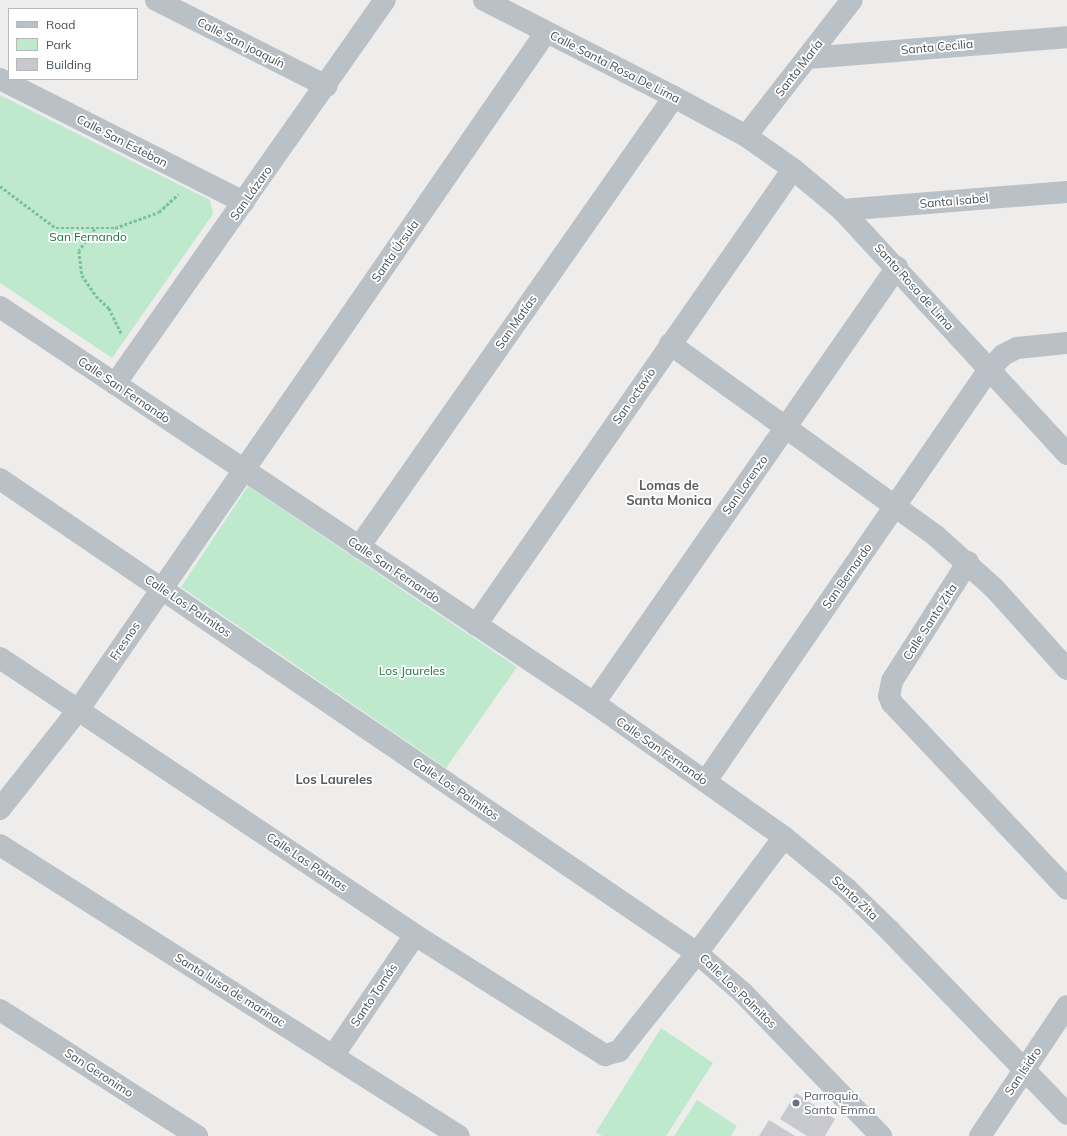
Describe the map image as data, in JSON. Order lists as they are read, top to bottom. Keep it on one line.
{"streets":{"street":["Calle San joaquín","Santa Cecilia","Calle Santa Rosa De Lima","Santa María","Calle San Esteban","San Lázaro","Santa Isabel","Santa Úrsula","Santa Rosa de Lima","San Matías","Calle San Fernando","San octavio","San Lorenzo","San Bernardo","Calle Los Palmitos","Calle Santa Zita","Fresnos","Calle Las Palmas","Santa Zita","Santa luisa de marinac","Santo Tomás","San Isidro","San Geronimo"]},"crossings":[["Calle San joaquín","San Lázaro"],["Santa Cecilia","Santa María"],["Calle Santa Rosa De Lima","Santa María"],["Calle Santa Rosa De Lima","Santa Úrsula"],["Calle Santa Rosa De Lima","Santa Rosa de Lima"],["Calle Santa Rosa De Lima","San Matías"],["Santa María","Santa Rosa de Lima"],["Calle San Esteban","San Lázaro"],["San Lázaro","Calle San Fernando"],["Santa Isabel","Santa Rosa de Lima"],["Santa Úrsula","Calle San Fernando"],["Santa Úrsula","Fresnos"],["Santa Rosa de Lima","San octavio"],["Santa Rosa de Lima","San Lorenzo"],["Santa Rosa de Lima","San Bernardo"],["San Matías","Calle San Fernando"],["Calle San Fernando","San octavio"],["Calle San Fernando","San Lorenzo"],["Calle San Fernando","San Bernardo"],["Calle San Fernando","Fresnos"],["Calle San Fernando","Santa Zita"],["Calle Los Palmitos","Fresnos"],["Calle Los Palmitos","Calle Las Palmas"],["Fresnos","Calle Las Palmas"],["Calle Las Palmas","Santo Tomás"],["Santa Zita","San Isidro"],["Santa luisa de marinac","Santo Tomás"]],"districts":["Lomas de Santa Monica","Los Laureles"],"parks":["San Fernando","Los Jaureles"],"places":["Parroquia Santa Emma"],"legend":["Road","Park","Building"]}
